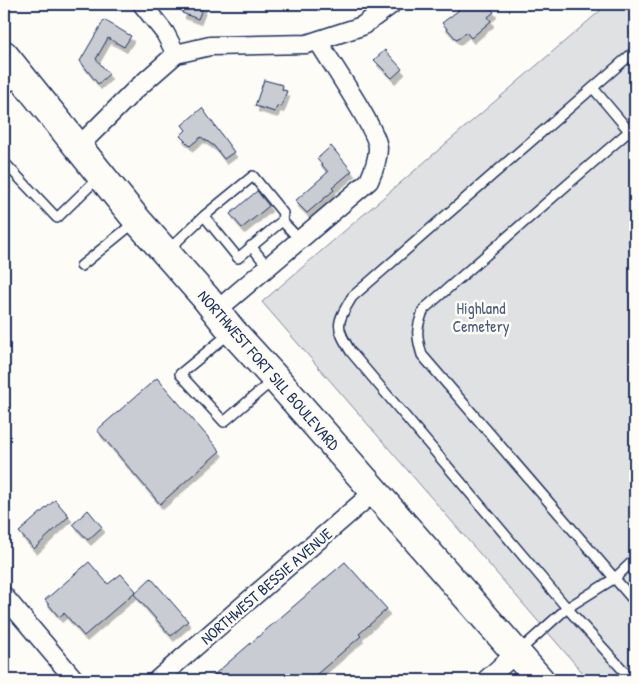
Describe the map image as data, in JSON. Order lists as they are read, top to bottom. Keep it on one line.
{"streets":{"main road":["NORTHWEST FORT SILL BOULEVARD"],"street":["NORTHWEST BESSIE AVENUE"]},"crossings":[["NORTHWEST FORT SILL BOULEVARD","NORTHWEST BESSIE AVENUE"]],"parks":["Highland Cemetery"]}
